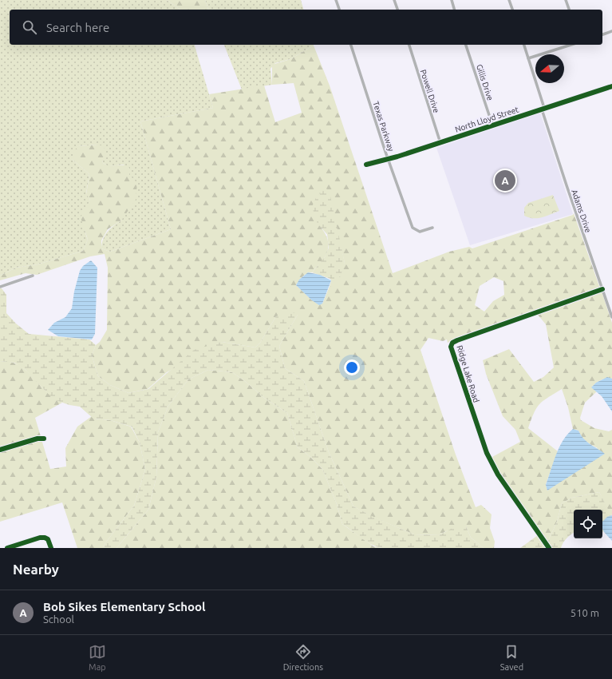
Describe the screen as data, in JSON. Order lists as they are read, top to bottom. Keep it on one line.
{"streets":{"street":["Gillis Drive","Powell Drive","North Lloyd Street","Texas Parkway","Adams Drive","Ridge Lake Road"]},"crossings":[["Gillis Drive","North Lloyd Street"],["Powell Drive","North Lloyd Street"],["North Lloyd Street","Texas Parkway"],["North Lloyd Street","Adams Drive"],["Adams Drive","Ridge Lake Road"]],"north":"left","page":{"search":"Search here","pins":"A","heading":"Nearby","list":[{"mark":"A","name":"Bob Sikes Elementary School","note":"School","value":"510 m"}],"nav":["Map","Directions","Saved"]}}
